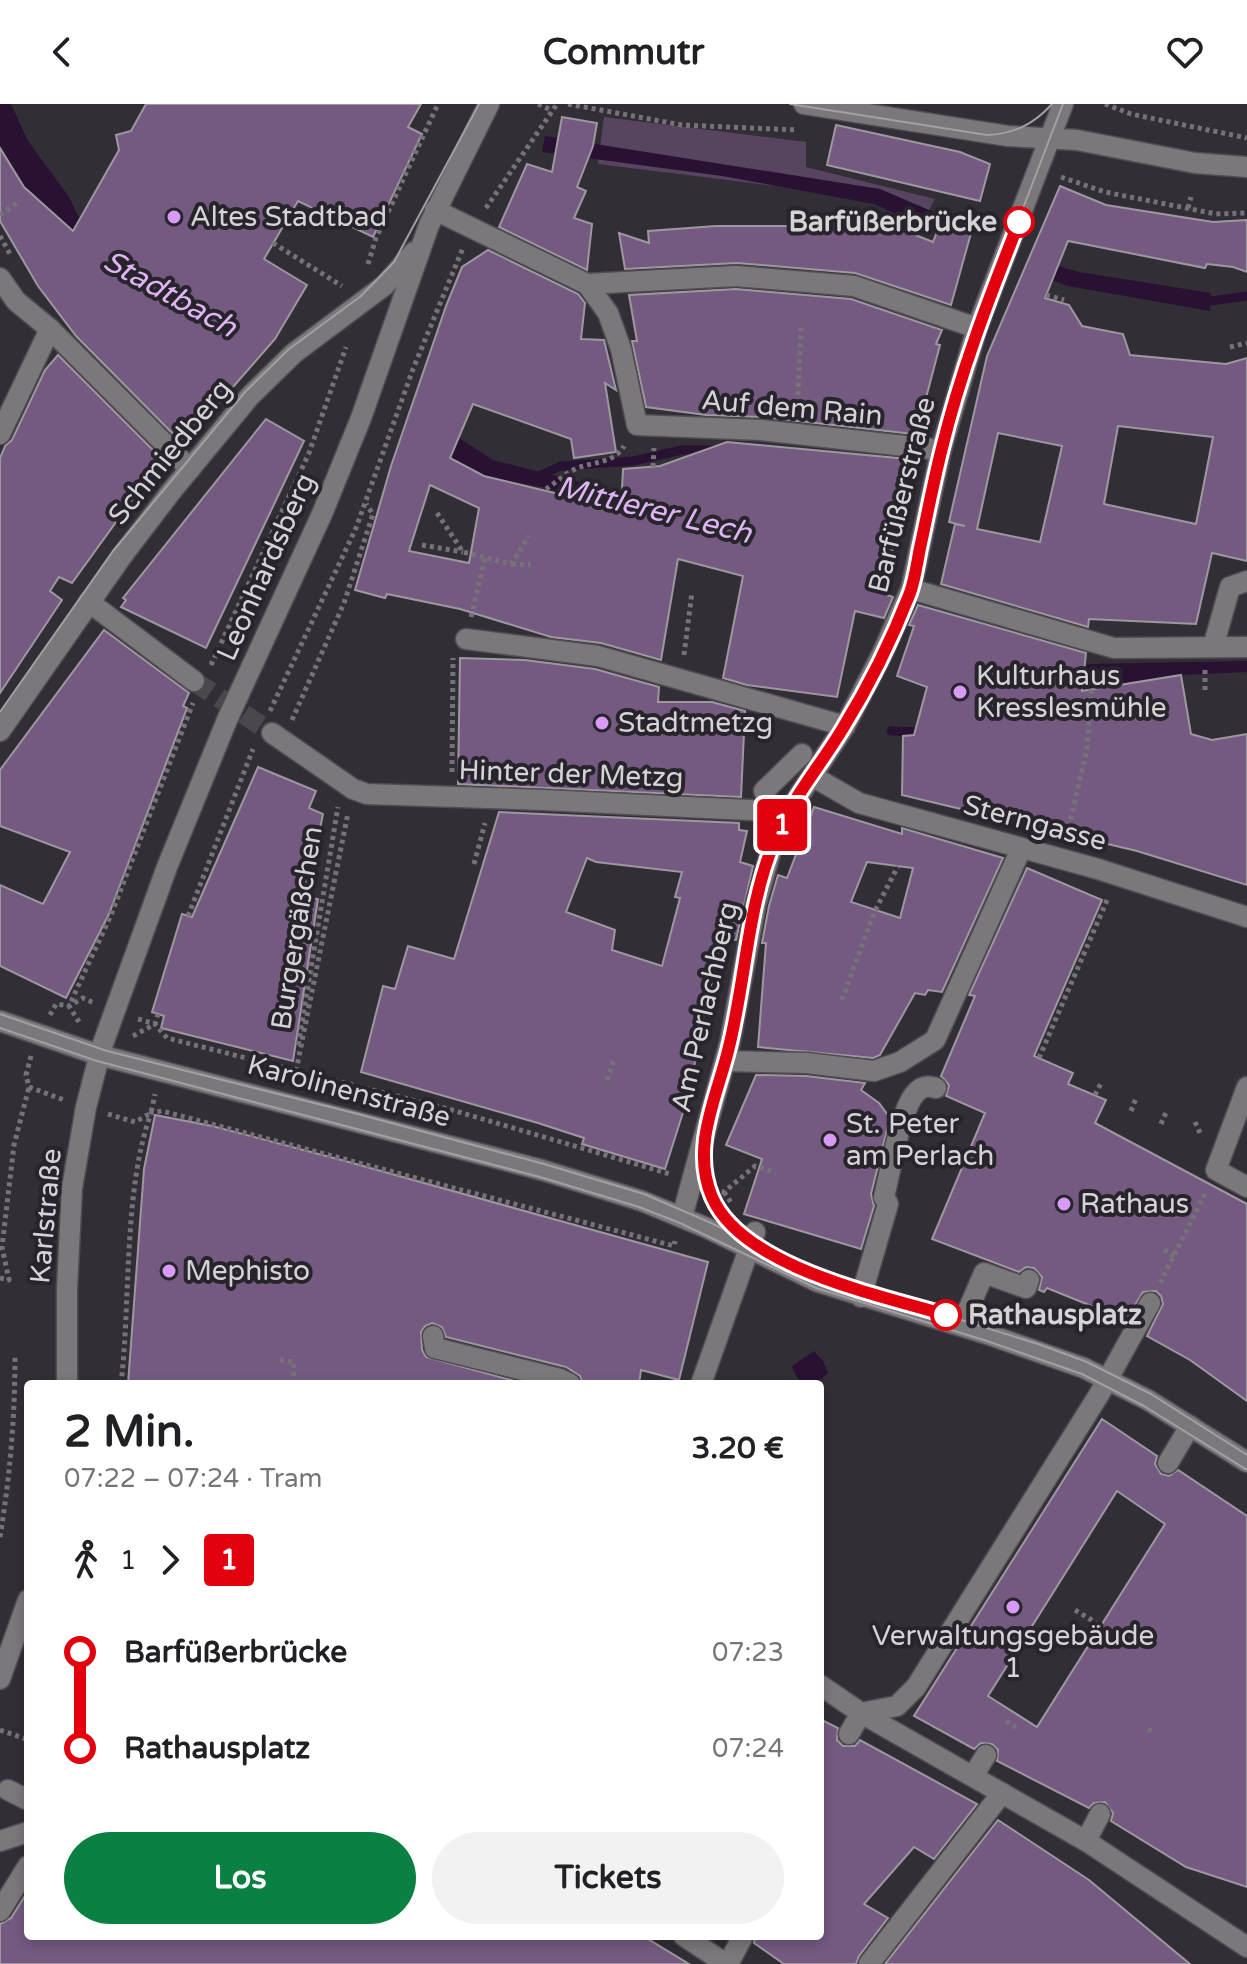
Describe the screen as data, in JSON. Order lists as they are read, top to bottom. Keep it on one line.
{"streets":{"street":["Auf dem Rain","Schmiedberg","Barfüßerstraße","Leonhardsberg","Hinter der Metzg","Sterngasse","Am Perlachberg","Karolinenstraße","Karlstraße"],"path":["Burgergäßchen"]},"crossings":[["Auf dem Rain","Barfüßerstraße"],["Schmiedberg","Leonhardsberg"],["Barfüßerstraße","Sterngasse"],["Barfüßerstraße","Am Perlachberg"],["Leonhardsberg","Karolinenstraße"],["Leonhardsberg","Karlstraße"],["Hinter der Metzg","Burgergäßchen"],["Hinter der Metzg","Am Perlachberg"],["Sterngasse","Am Perlachberg"],["Am Perlachberg","Karolinenstraße"],["Karolinenstraße","Karlstraße"]],"water":["Stadtbach","Mittlerer Lech"],"places":["Altes Stadtbad","Barfüßerbrücke","Kulturhaus Kresslesmühle","Stadtmetzg","St. Peter am Perlach","Rathaus","Mephisto","Rathausplatz","Verwaltungsgebäude 1"],"lines":["tram line 1"],"page":{"header":"Commutr","on_map":"1","heading":["2 Min.","07:22 – 07:24 · Tram","3.20 €"],"legs":["1","1"],"list":[{"name":"Barfüßerbrücke","value":"07:23"},{"name":"Rathausplatz","value":"07:24"}],"buttons":["Los","Tickets"]}}
